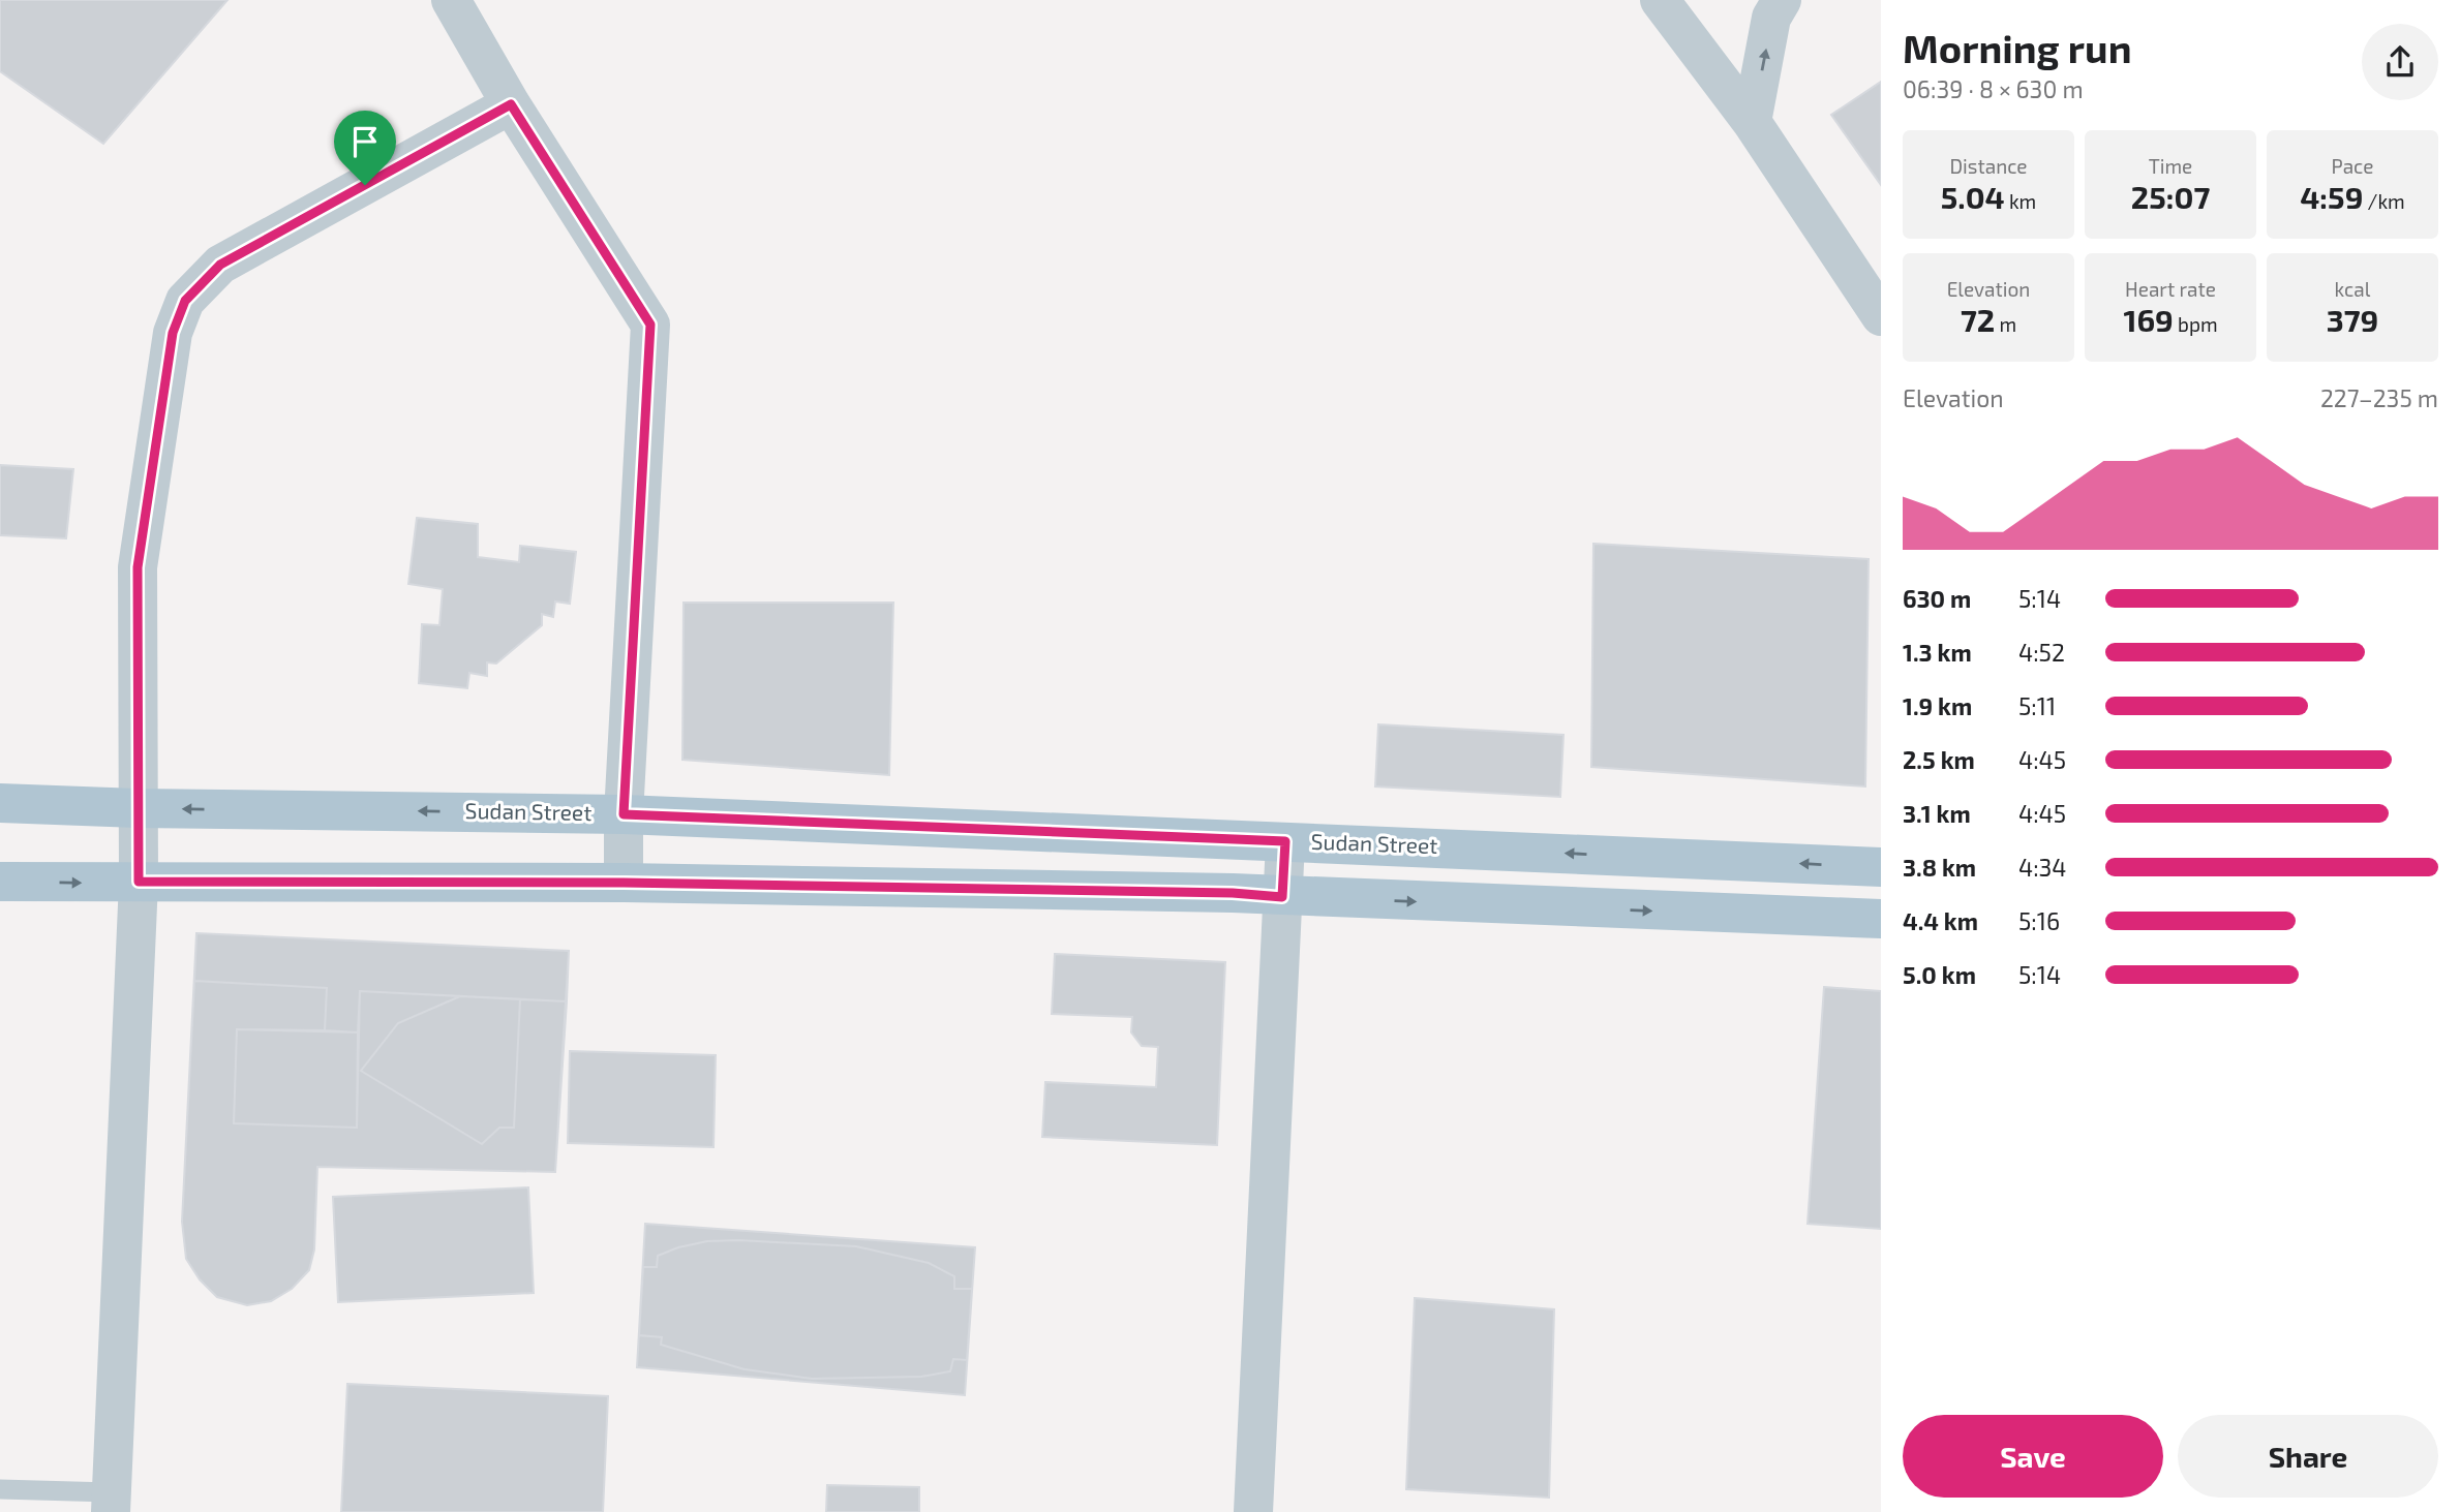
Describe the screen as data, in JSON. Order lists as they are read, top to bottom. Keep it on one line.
{"streets":{"main road":["Sudan Street"]},"page":{"heading":["Morning run","06:39 · 8 × 630 m"],"stats":[["Distance","5.04 km"],["Time","25:07"],["Pace","4:59 /km"],["Elevation","72 m"],["Heart rate","169 bpm"],["kcal","379"]],"chart":["Elevation","227–235 m"],"list":[{"name":"630 m","note":"5:14"},{"name":"1.3 km","note":"4:52"},{"name":"1.9 km","note":"5:11"},{"name":"2.5 km","note":"4:45"},{"name":"3.1 km","note":"4:45"},{"name":"3.8 km","note":"4:34"},{"name":"4.4 km","note":"5:16"},{"name":"5.0 km","note":"5:14"}],"buttons":["Save","Share"]}}
